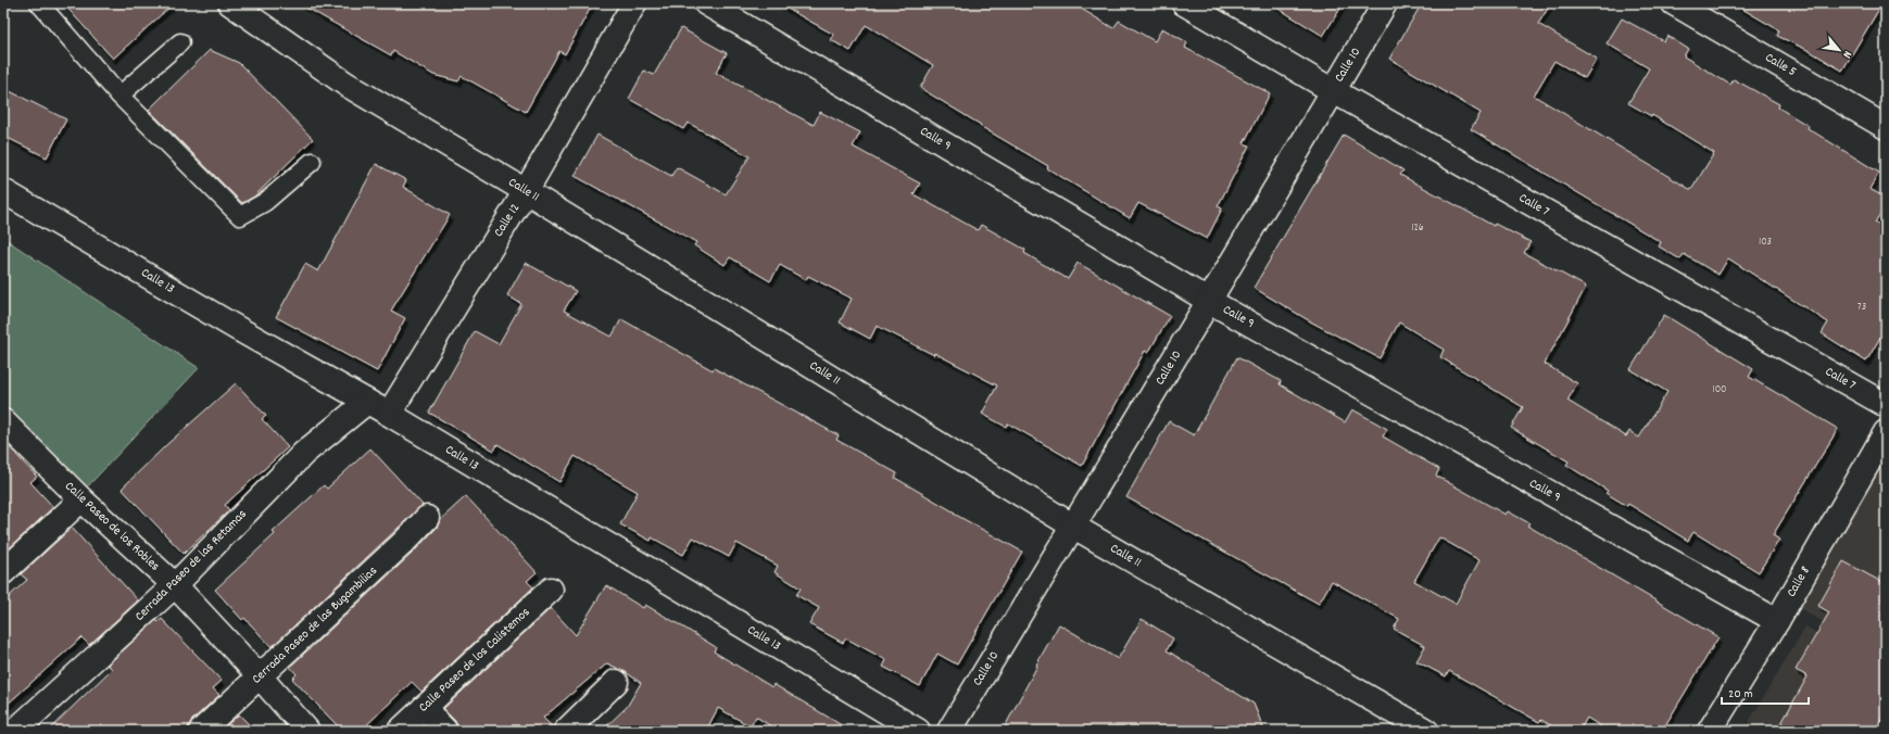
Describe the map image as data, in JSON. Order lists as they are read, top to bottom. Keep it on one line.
{"streets":{"street":["Calle 10","Calle 5","Calle 9","Calle 11","Calle 7","Calle 12","Calle 13","Calle Paseo de los Robles","Cerrada Paseo de las Retamas","Calle 8","Cerrada Paseo de las Bugambilias","Calle Paseo de los Calistemos"]},"crossings":[["Calle 10","Calle 9"],["Calle 10","Calle 11"],["Calle 10","Calle 7"],["Calle 9","Calle 8"],["Calle 11","Calle 12"],["Calle 12","Calle 13"],["Calle 13","Cerrada Paseo de las Retamas"],["Calle Paseo de los Robles","Cerrada Paseo de las Retamas"],["Calle Paseo de los Robles","Cerrada Paseo de las Bugambilias"]],"house_numbers":["126","103","73","100"],"scale_bar":"20 m","north":"bottom right"}
